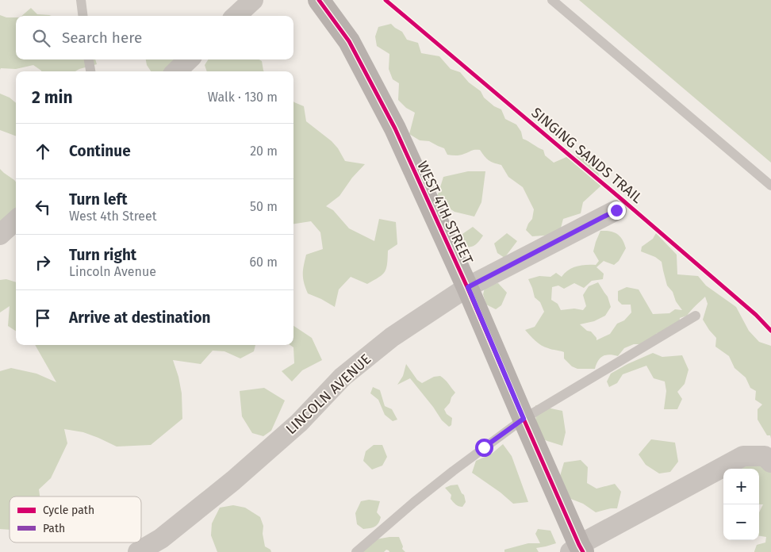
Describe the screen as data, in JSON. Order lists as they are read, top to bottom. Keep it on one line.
{"streets":{"main road":["WEST 4TH STREET"],"street":["LINCOLN AVENUE"],"cycle path":["SINGING SANDS TRAIL"]},"crossings":[["WEST 4TH STREET","LINCOLN AVENUE"]],"legend":["Cycle path","Path"],"page":{"search":"Search here","heading":["2 min","Walk · 130 m"],"list":[["Continue","20 m"],["Turn left","West 4th Street","50 m"],["Turn right","Lincoln Avenue","60 m"],"Arrive at destination"],"map_buttons":["+","−"]}}
